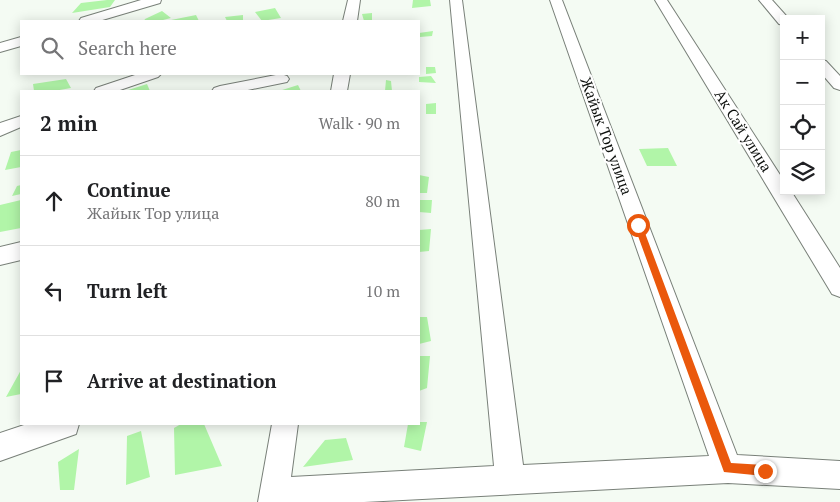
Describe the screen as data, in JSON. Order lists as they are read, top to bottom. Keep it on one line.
{"streets":{"street":["Ак Сай улица","Жайык Тор улица"]},"page":{"map_buttons":["+","−"],"search":"Search here","heading":["2 min","Walk · 90 m"],"list":[["Continue","Жайык Тор улица","80 m"],["Turn left","10 m"],"Arrive at destination"]}}
